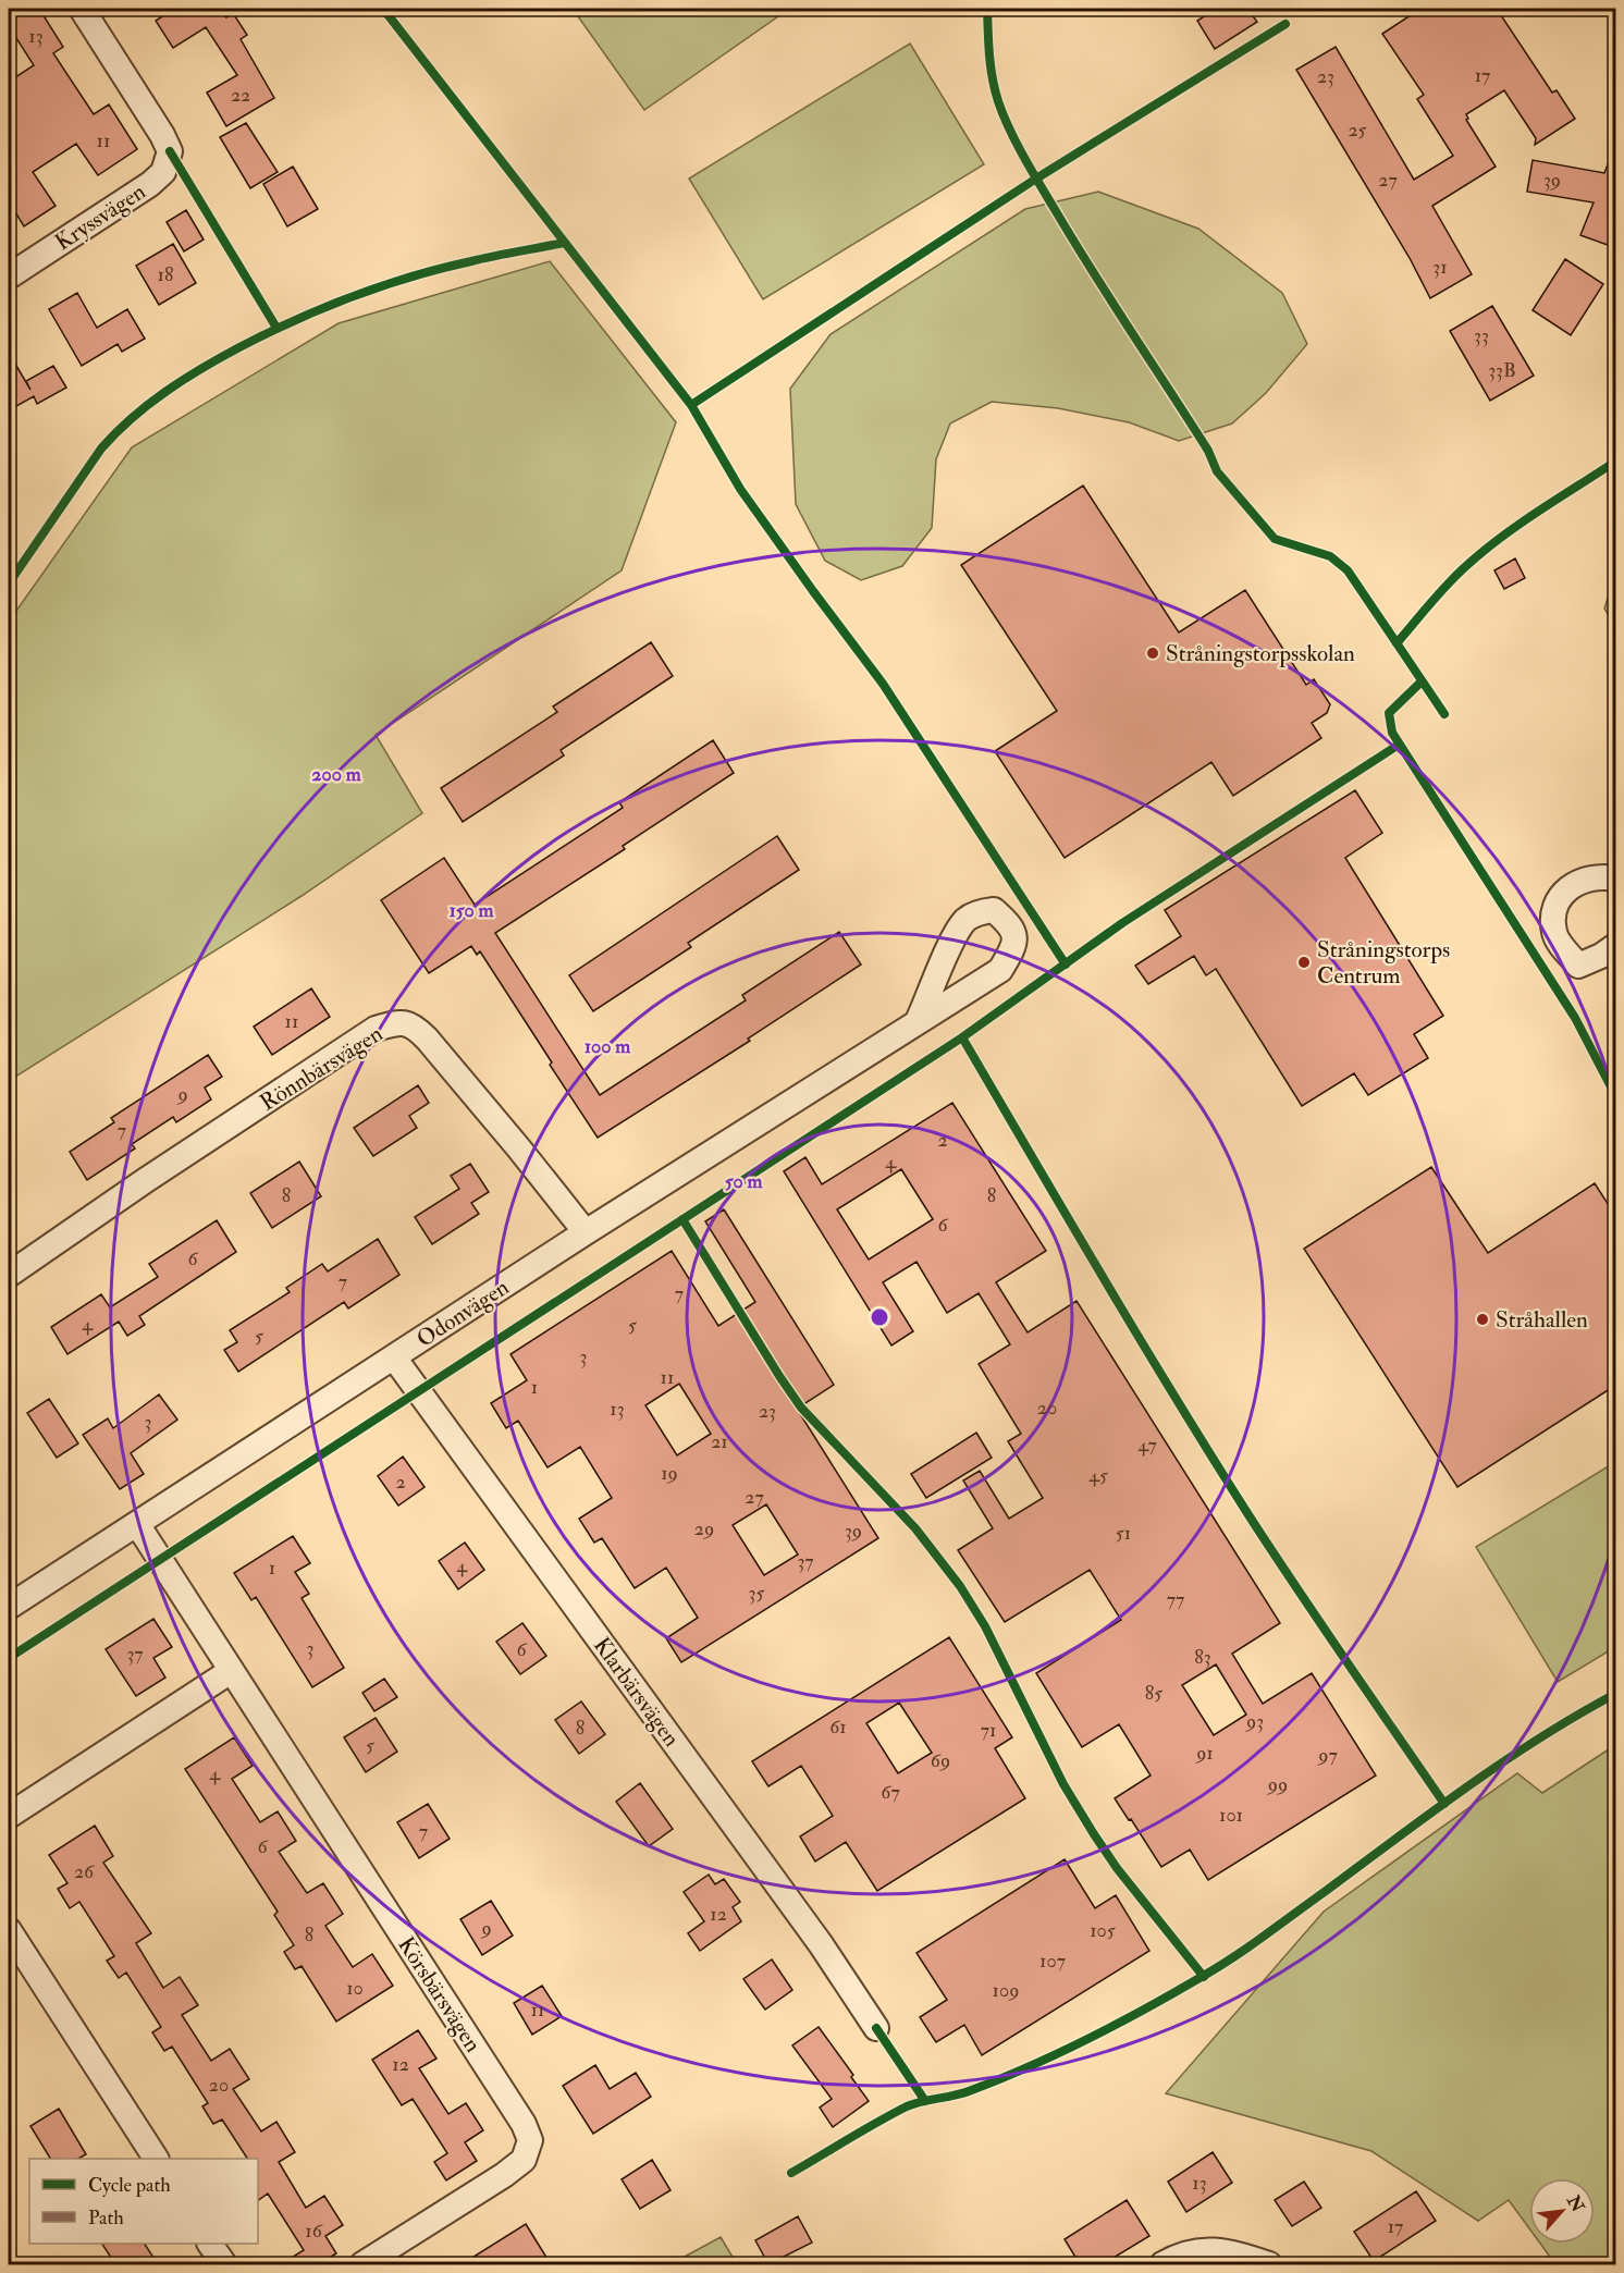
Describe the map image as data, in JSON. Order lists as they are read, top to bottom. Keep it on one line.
{"streets":{"street":["Kryssvägen","Rönnbärsvägen","Odonvägen","Klarbärsvägen","Körsbärsvägen"]},"crossings":[["Rönnbärsvägen","Odonvägen"],["Odonvägen","Klarbärsvägen"],["Odonvägen","Körsbärsvägen"]],"places":["Stråningstorpsskolan","Stråningstorps Centrum","Stråhallen"],"house_numbers":["13","17","23","22","25","11","27","39","31","18","33","33B","11","9","7","2","4","8","8","6","6","7","7","4","5","5","3","11","1","20","13","23","3","21","47","19","45","2","27","29","39","51","37","4","1","35","77","3","6","37","83","85","93","61","8","71","5","91","97","69","4","99","67","101","7","6","26","12","9","105","8","107","10","109","11","12","20","13","17","16"],"legend":["Cycle path","Path"],"north":"top right","rings":["200 m","150 m","100 m","50 m"]}
